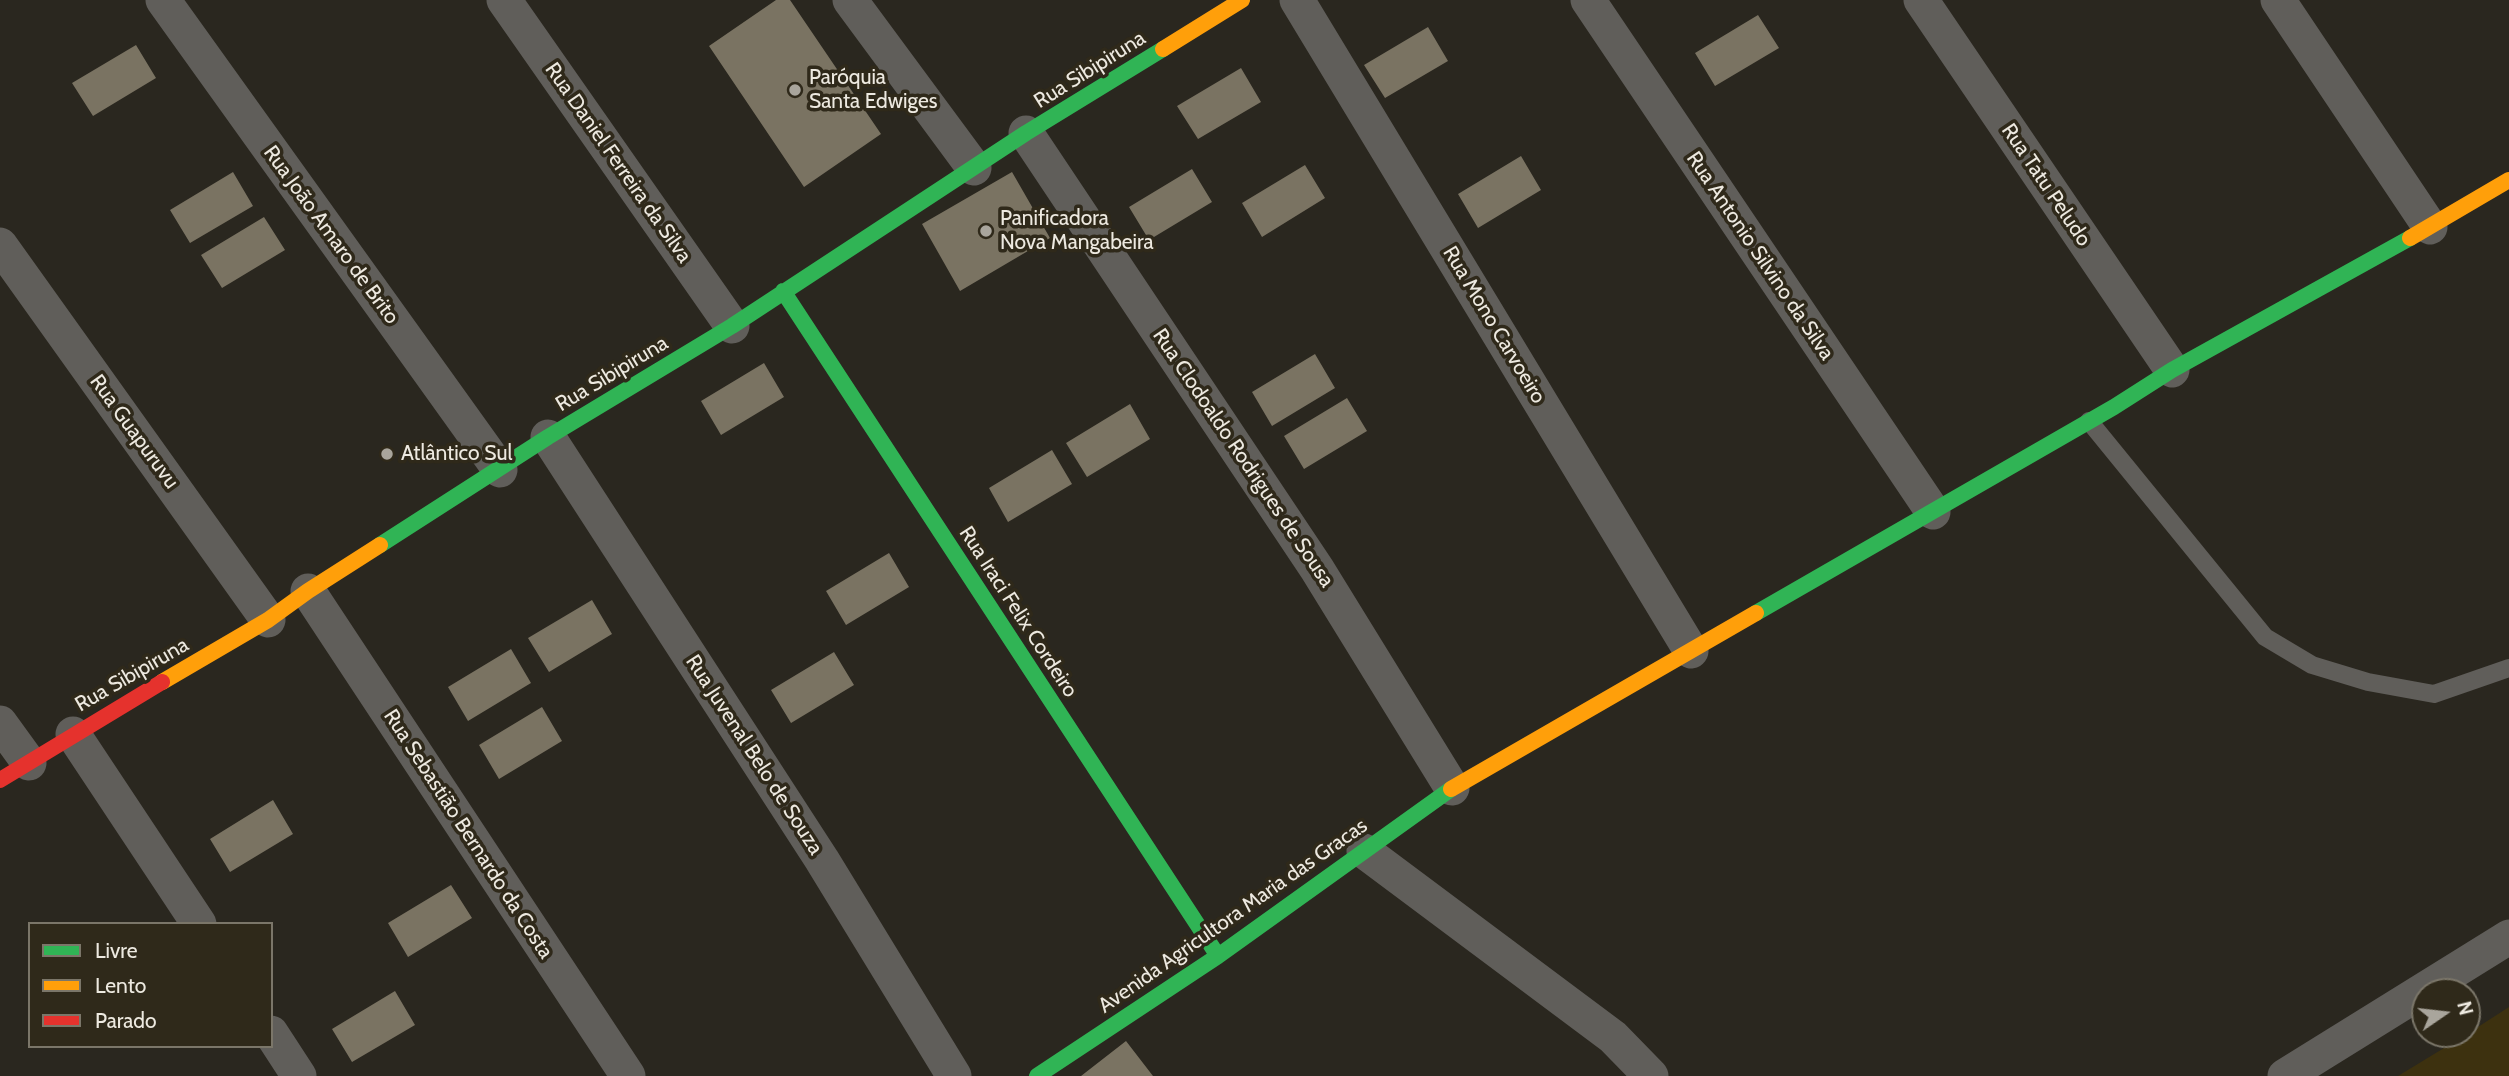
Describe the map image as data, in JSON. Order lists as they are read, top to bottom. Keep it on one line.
{"streets":{"street":["Rua Sibipiruna","Rua Daniel Ferreira da Silva","Rua Tatu Peludo","Rua João Amaro de Brito","Rua Antonio Silvino da Silva","Rua Mono Carvoeiro","Rua Guapuruvu","Rua Clodoaldo Rodrigues de Sousa","Rua Iraci Felix Cordeiro","Rua Juvenal Belo de Souza","Rua Sebastião Bernardo da Costa","Avenida Agricultora Maria das Gracas"]},"crossings":[["Rua Sibipiruna","Rua Daniel Ferreira da Silva"],["Rua Sibipiruna","Rua João Amaro de Brito"],["Rua Sibipiruna","Rua Guapuruvu"],["Rua Sibipiruna","Rua Clodoaldo Rodrigues de Sousa"],["Rua Sibipiruna","Rua Iraci Felix Cordeiro"],["Rua Sibipiruna","Rua Juvenal Belo de Souza"],["Rua Sibipiruna","Rua Sebastião Bernardo da Costa"],["Rua Tatu Peludo","Avenida Agricultora Maria das Gracas"],["Rua Antonio Silvino da Silva","Avenida Agricultora Maria das Gracas"],["Rua Mono Carvoeiro","Avenida Agricultora Maria das Gracas"],["Rua Clodoaldo Rodrigues de Sousa","Avenida Agricultora Maria das Gracas"],["Rua Iraci Felix Cordeiro","Avenida Agricultora Maria das Gracas"]],"places":["Paróquia Santa Edwiges","Panificadora Nova Mangabeira","Atlântico Sul"],"legend":["Livre","Lento","Parado"],"north":"right"}
